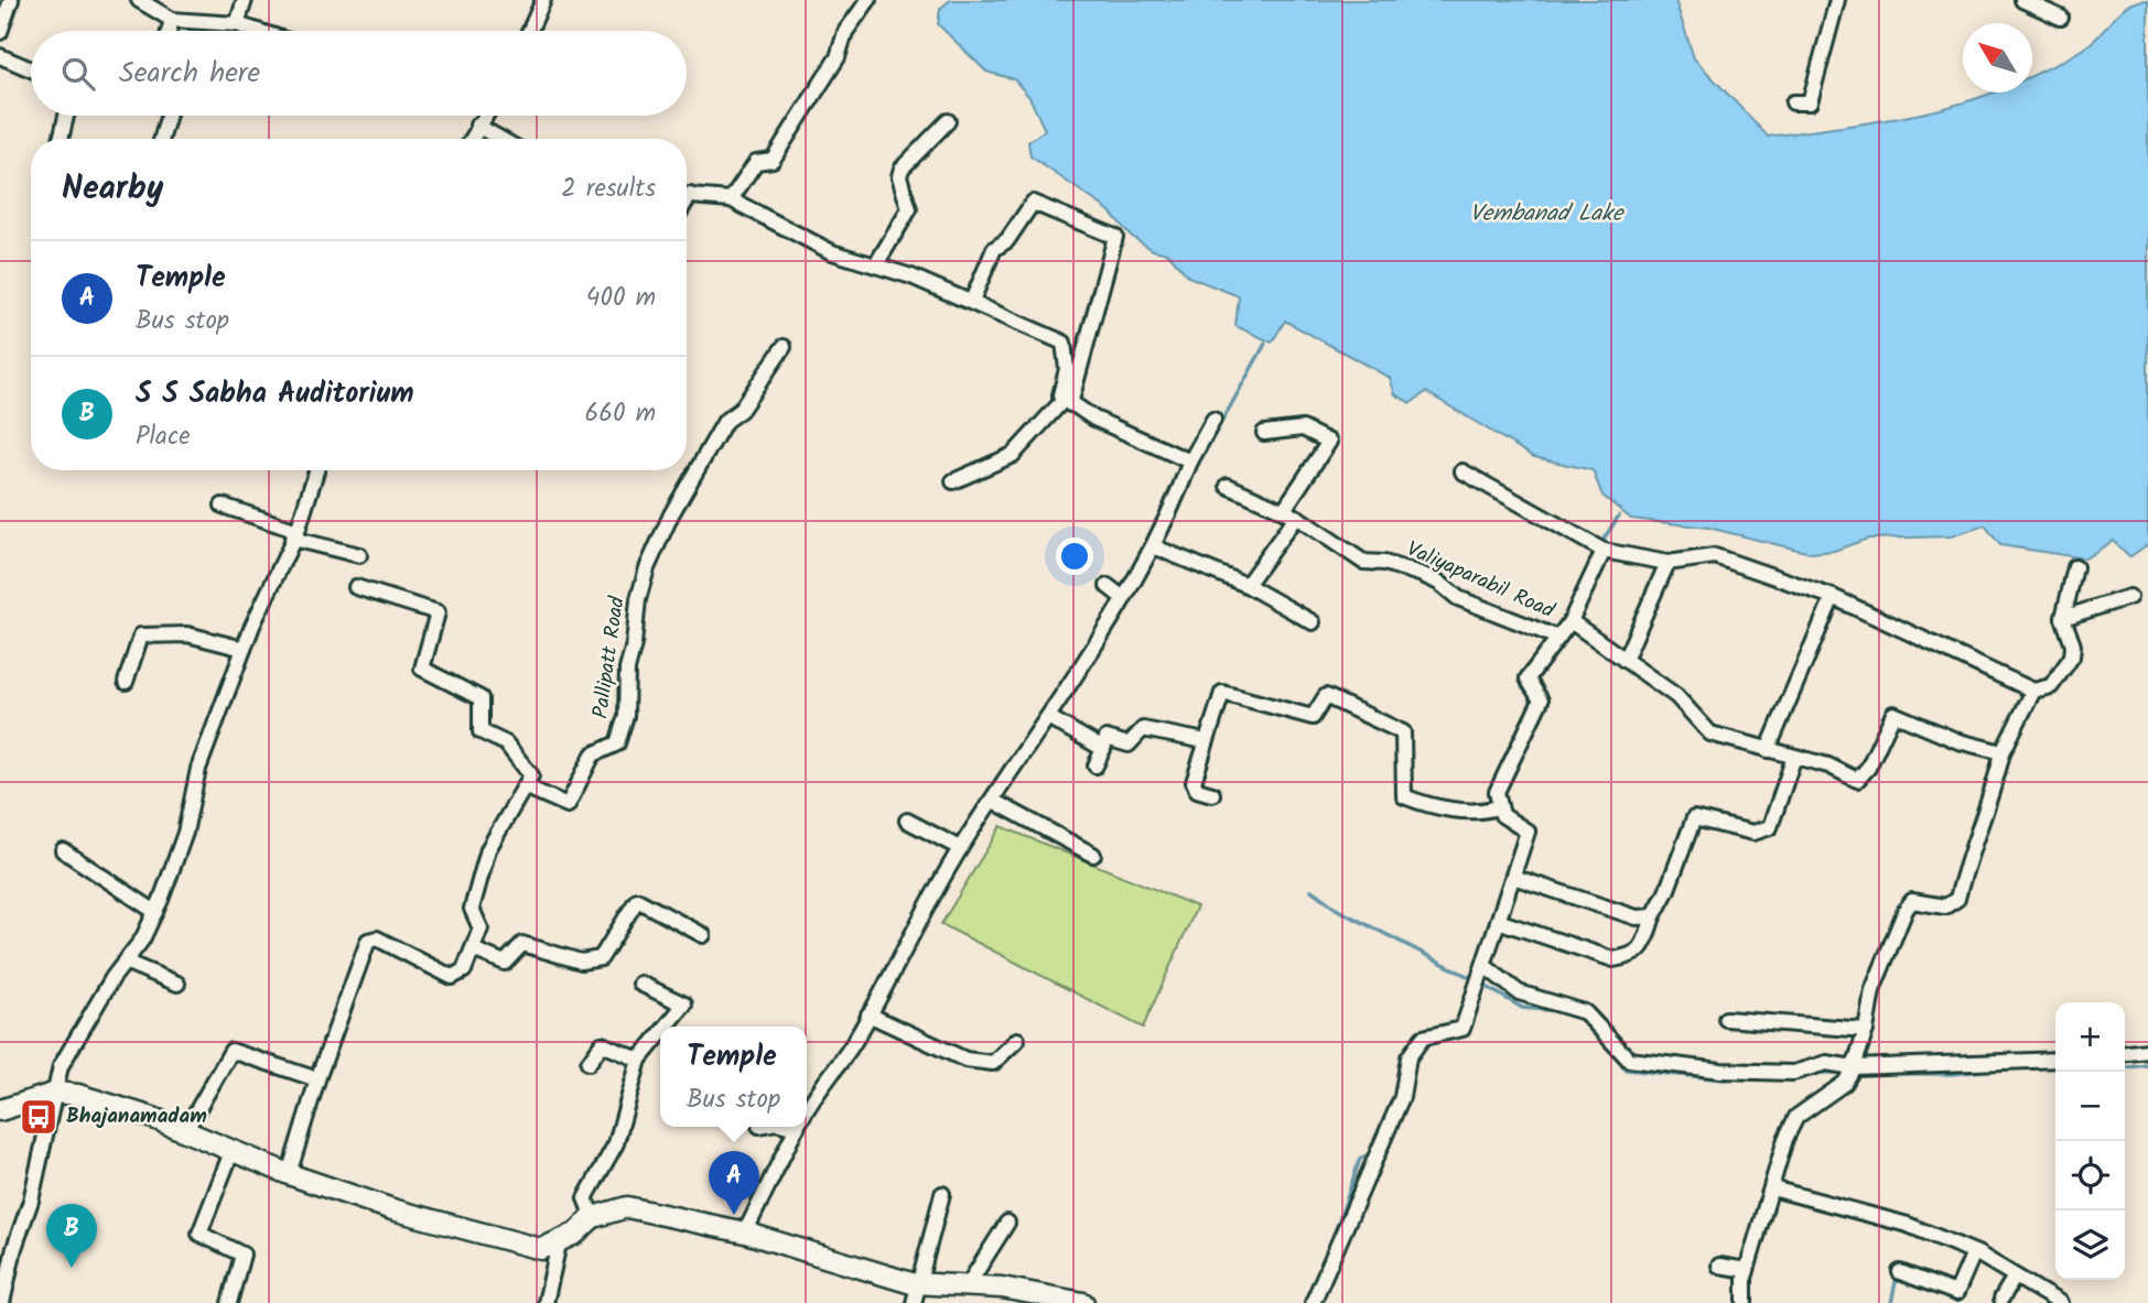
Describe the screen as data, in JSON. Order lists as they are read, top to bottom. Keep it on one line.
{"streets":{"street":["Valiyaparabil Road","Pallipatt Road"]},"water":["Vembanad Lake"],"places":{"bus stop":["Bhajanamadam"]},"north":"top left","page":{"search":"Search here","heading":["Nearby","2 results"],"list":[{"mark":"A","name":"Temple","note":"Bus stop","value":"400 m"},{"mark":"B","name":"S S Sabha Auditorium","note":"Place","value":"660 m"}],"map_buttons":["+","−"],"popup":["Temple","Bus stop"],"pins":["A","B"]}}
